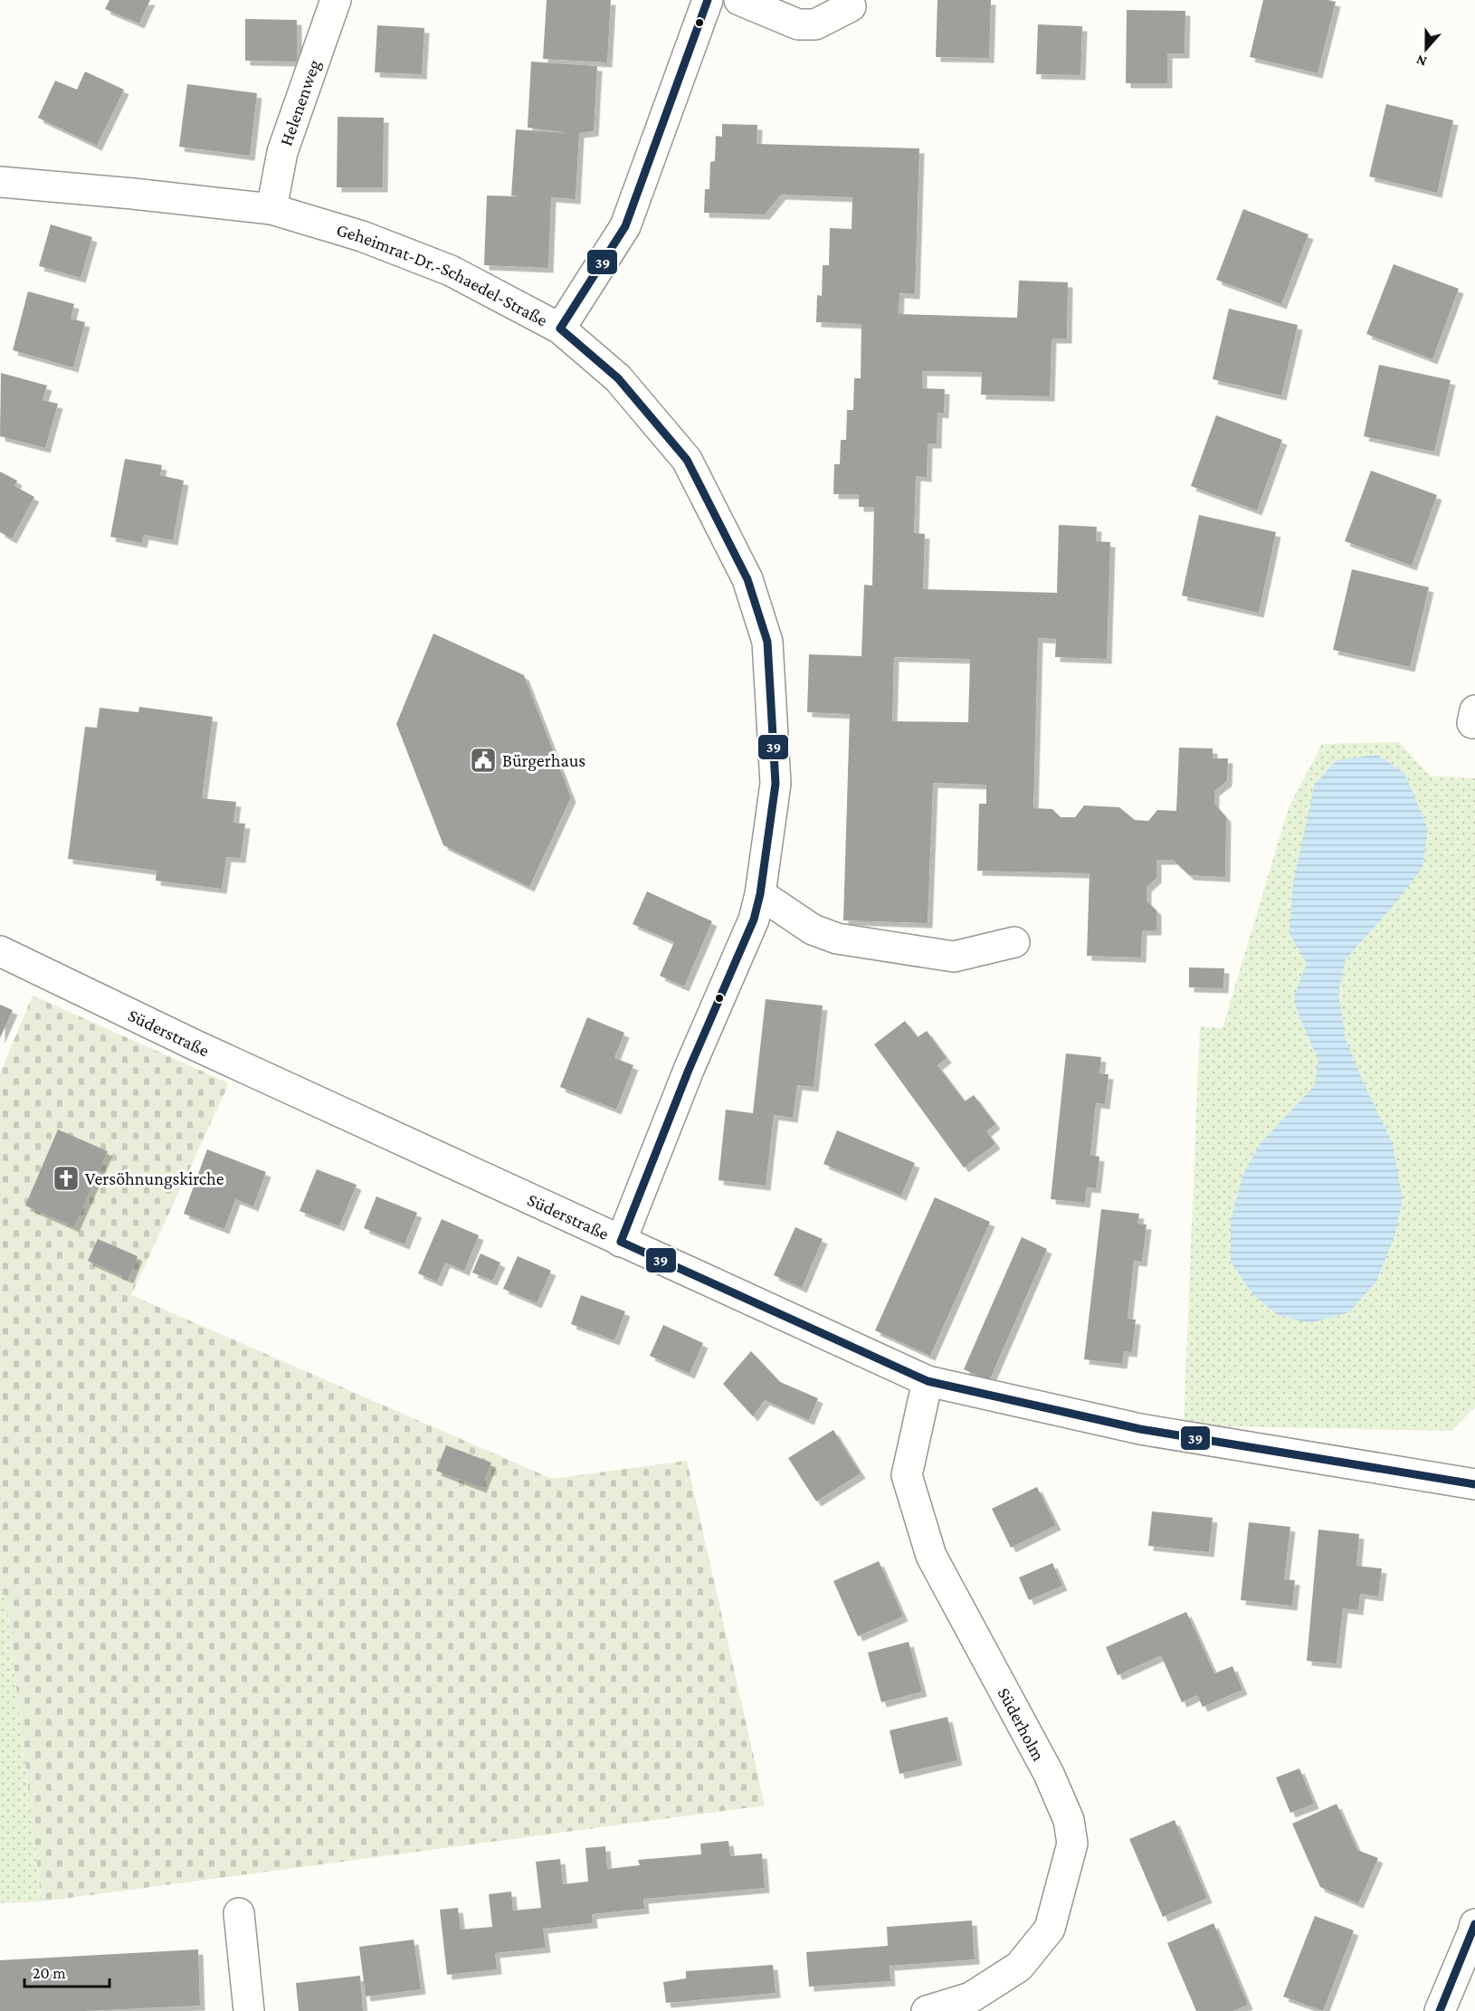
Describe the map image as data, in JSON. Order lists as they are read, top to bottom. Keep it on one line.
{"streets":{"street":["Helenenweg","Geheimrat-Dr.-Schaedel-Straße","Süderstraße","Süderholm"]},"crossings":[["Helenenweg","Geheimrat-Dr.-Schaedel-Straße"],["Geheimrat-Dr.-Schaedel-Straße","Süderstraße"],["Süderstraße","Süderholm"]],"places":{"public building":["Bürgerhaus"],"church":["Versöhnungskirche"]},"lines":["transit line 39"],"scale_bar":"20 m","north":"bottom"}
